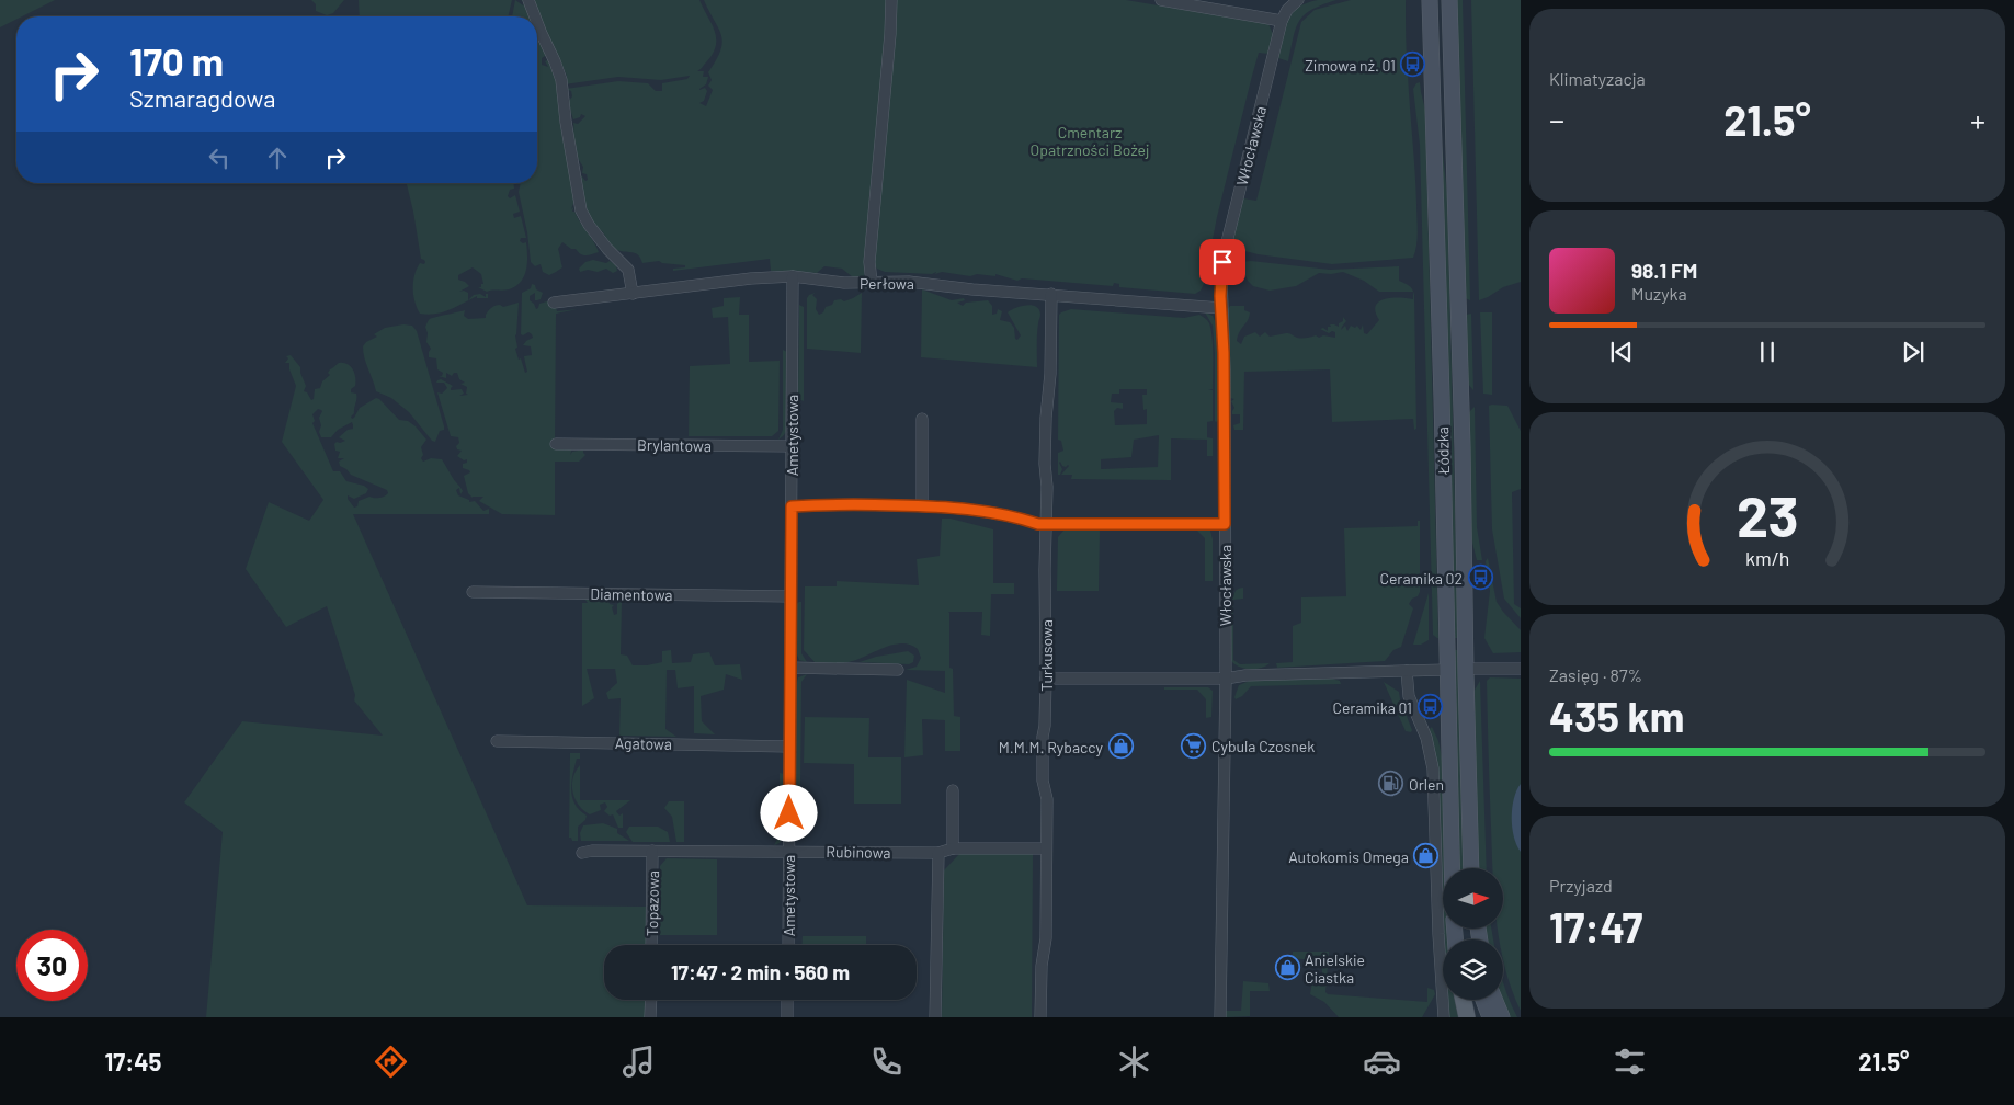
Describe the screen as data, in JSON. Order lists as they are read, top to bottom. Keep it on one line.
{"streets":{"main road":["Łódzka"],"street":["Włocławska","Perłowa","Ametystowa","Brylantowa","Diamentowa","Turkusowa","Agatowa","Rubinowa","Topazowa"]},"crossings":[["Włocławska","Perłowa"],["Perłowa","Ametystowa"],["Perłowa","Turkusowa"],["Ametystowa","Brylantowa"],["Ametystowa","Diamentowa"],["Ametystowa","Agatowa"],["Ametystowa","Rubinowa"],["Turkusowa","Rubinowa"],["Rubinowa","Topazowa"]],"parks":["Cmentarz Opatrzności Bożej"],"places":{"bus stop":["Zimowa nż. 01","Ceramika 02","Ceramika 01"],"supermarket":["Cybula Czosnek"],"shop":["M.M.M. Rybaccy","Autokomis Omega","Anielskie Ciastka"],"fuel station":["Orlen"]},"north":"right","page":{"tile":["Klimatyzacja",["Zasięg · 87%","435 km"],["Przyjazd","17:47"]],"turn":["170 m","Szmaragdowa"],"heat":["−","21.5°","+"],"song":["98.1 FM","Muzyka"],"limit":"30","trip":"17:47 · 2 min · 560 m","tabs":["17:45","21.5°"],"gauge":["23","km/h"]}}
